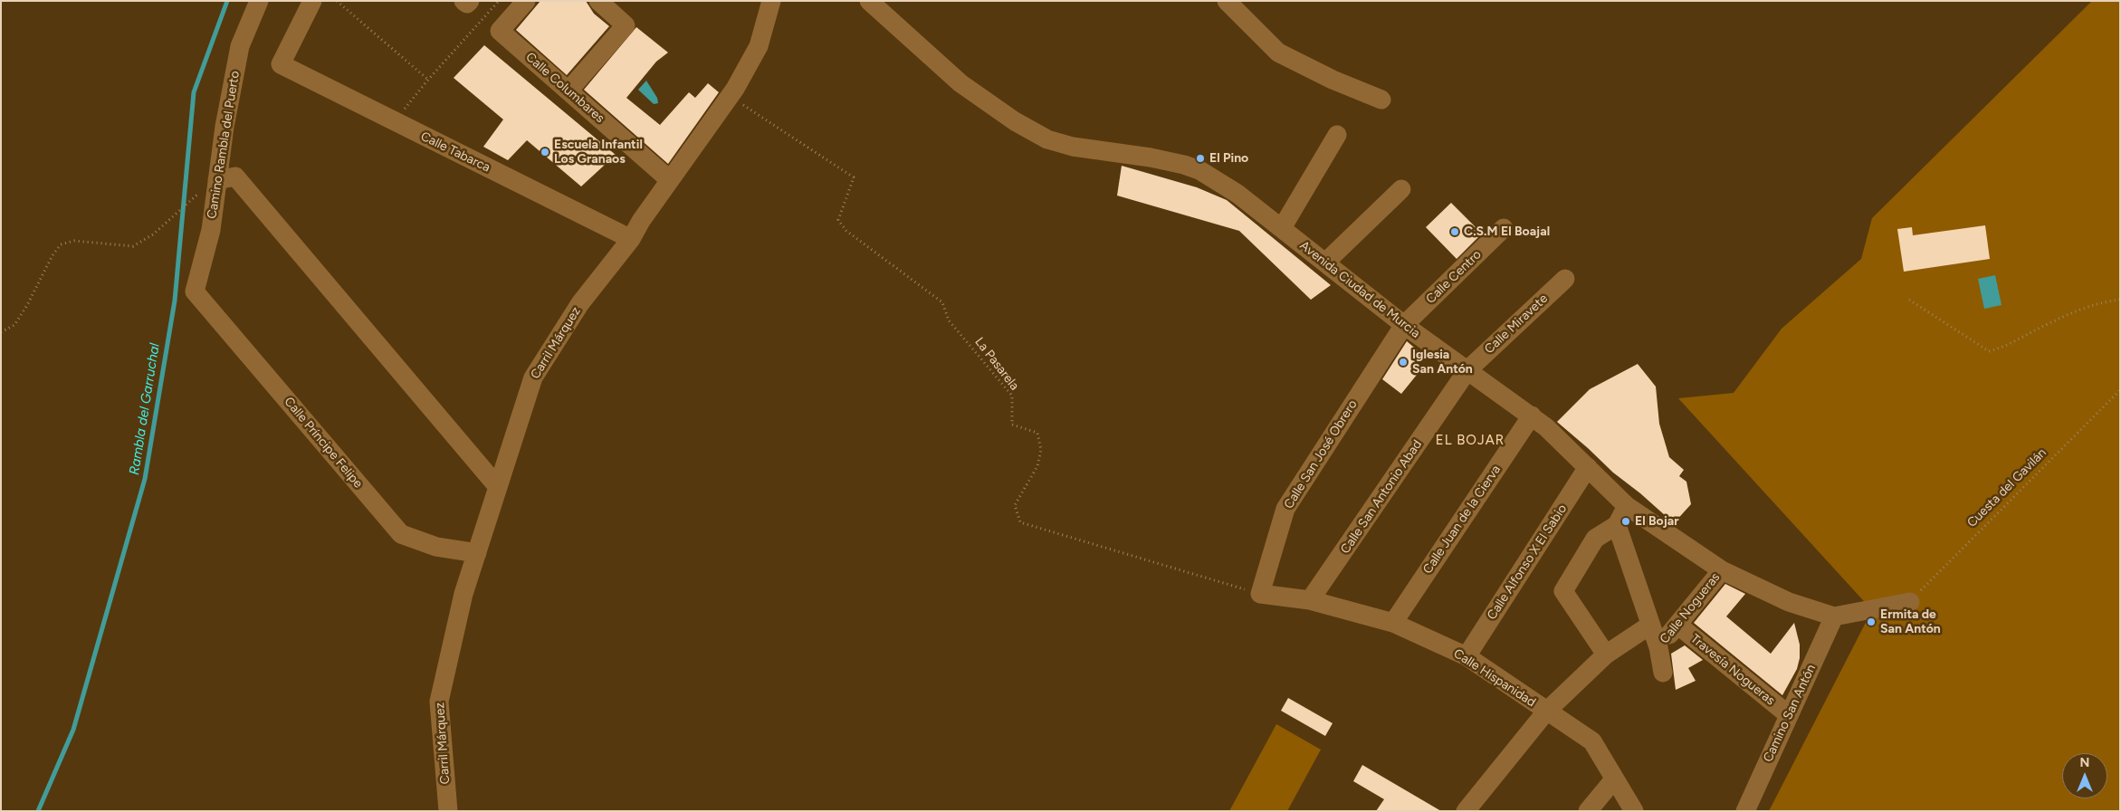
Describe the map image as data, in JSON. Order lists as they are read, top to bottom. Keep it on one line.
{"streets":{"street":["Calle Columbares","Camino Rambla del Puerto","Calle Tabarca","Calle Centro","Avenida Ciudad de Murcia","Calle Miravete","Carril Márquez","Calle Príncipe Felipe","Calle San José Obrero","Calle San Antonio Abad","Calle Juan de la Cierva","Calle Alfonso X El Sabio","Calle Nogueras","Travesía Nogueras","Calle Hispanidad","Camino San Antón"],"path":["La Pasarela","Cuesta del Gavilán"]},"crossings":[["Calle Columbares","Carril Márquez"],["Camino Rambla del Puerto","Calle Príncipe Felipe"],["Calle Tabarca","Carril Márquez"],["Calle Centro","Avenida Ciudad de Murcia"],["Calle Centro","Calle San José Obrero"],["Avenida Ciudad de Murcia","Calle Miravete"],["Avenida Ciudad de Murcia","Calle San José Obrero"],["Avenida Ciudad de Murcia","Calle San Antonio Abad"],["Avenida Ciudad de Murcia","Calle Juan de la Cierva"],["Avenida Ciudad de Murcia","Calle Alfonso X El Sabio"],["Avenida Ciudad de Murcia","Calle Nogueras"],["Avenida Ciudad de Murcia","Camino San Antón"],["Calle Miravete","Calle San Antonio Abad"],["Carril Márquez","La Pasarela"],["Carril Márquez","Calle Príncipe Felipe"],["La Pasarela","Calle San José Obrero"],["La Pasarela","Calle Hispanidad"],["Calle San José Obrero","Calle Hispanidad"],["Calle San Antonio Abad","Calle Hispanidad"],["Calle Juan de la Cierva","Calle Hispanidad"],["Calle Alfonso X El Sabio","Calle Hispanidad"],["Calle Nogueras","Travesía Nogueras"],["Travesía Nogueras","Camino San Antón"]],"districts":["EL BOJAR"],"water":["Rambla del Garruchal"],"places":["Escuela Infantil Los Granaos","El Pino","C.S.M El Boajal","Iglesia San Antón","El Bojar","Ermita de San Antón"],"north":"top"}
